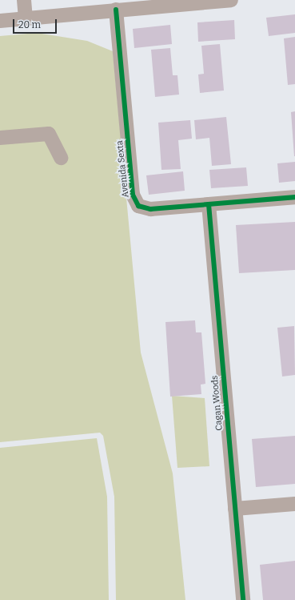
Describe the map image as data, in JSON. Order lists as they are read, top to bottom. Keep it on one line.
{"streets":{"street":["Avenida Sexta","Cagan Woods"]},"crossings":[["Avenida Sexta","Cagan Woods"]],"scale_bar":"20 m"}
